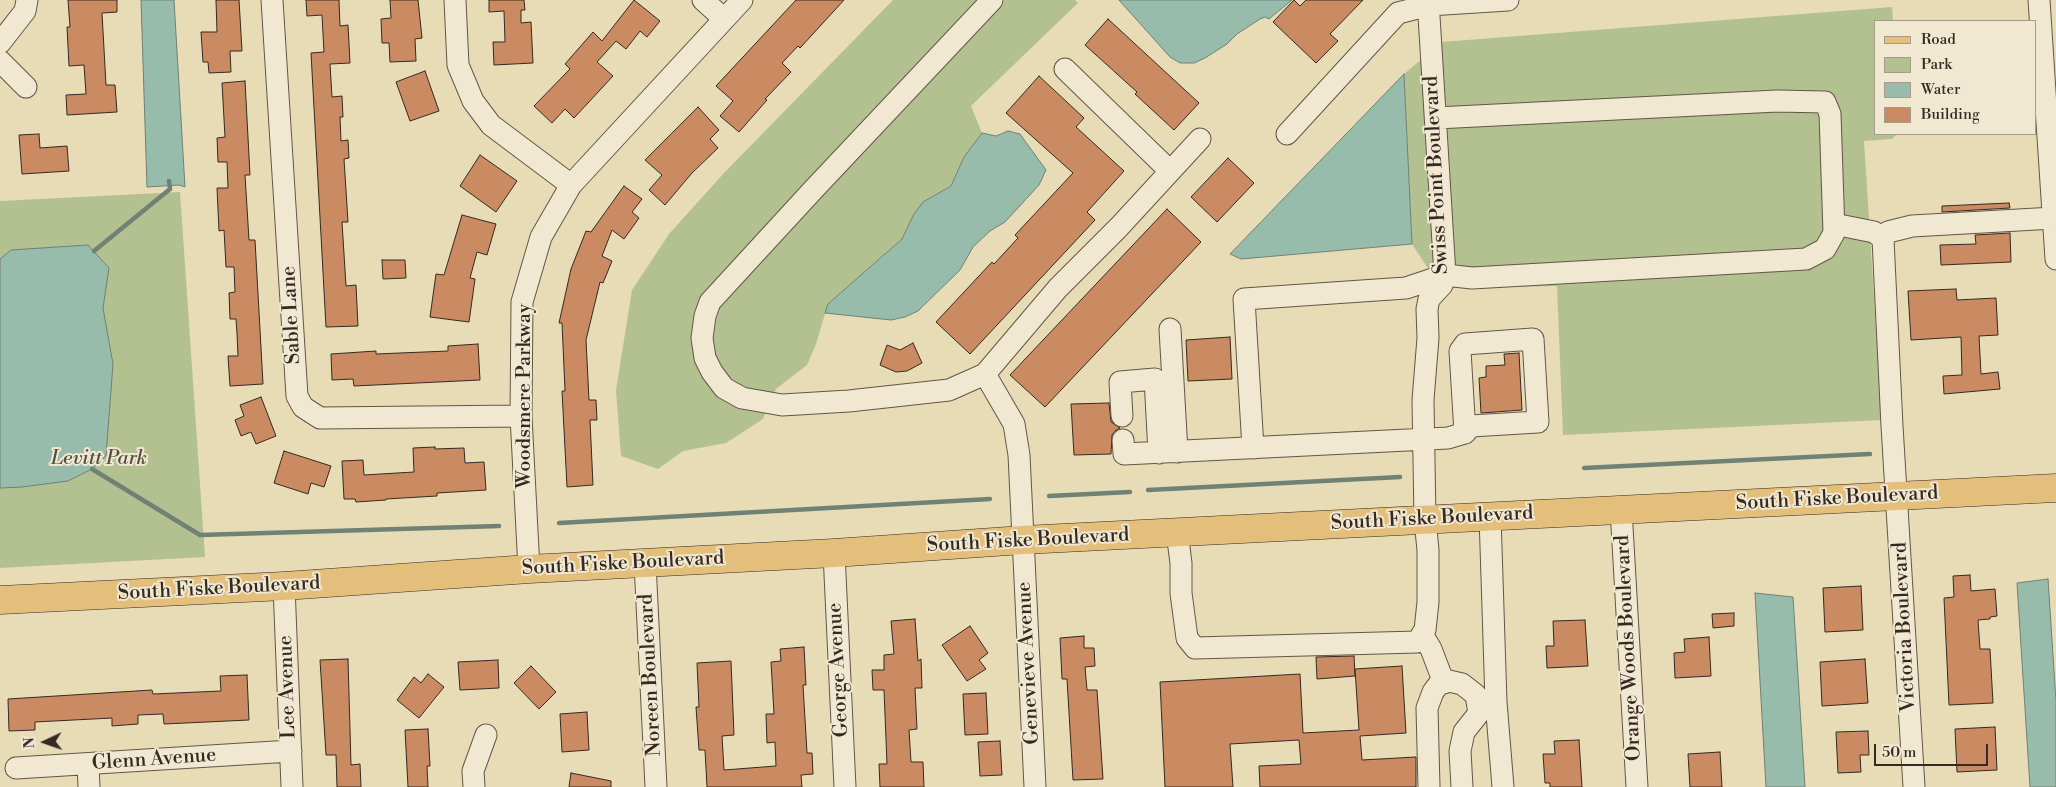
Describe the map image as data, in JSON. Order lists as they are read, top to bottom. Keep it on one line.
{"streets":{"main road":["South Fiske Boulevard"],"street":["Swiss Point Boulevard","Sable Lane","Woodsmere Parkway","Victoria Boulevard","Orange Woods Boulevard","Genevieve Avenue","George Avenue","Noreen Boulevard","Lee Avenue","Glenn Avenue"]},"crossings":[["Swiss Point Boulevard","South Fiske Boulevard"],["Sable Lane","Woodsmere Parkway"],["Woodsmere Parkway","South Fiske Boulevard"],["South Fiske Boulevard","Victoria Boulevard"],["South Fiske Boulevard","Orange Woods Boulevard"],["South Fiske Boulevard","Genevieve Avenue"],["South Fiske Boulevard","George Avenue"],["South Fiske Boulevard","Noreen Boulevard"],["South Fiske Boulevard","Lee Avenue"],["Lee Avenue","Glenn Avenue"]],"parks":["Levitt Park"],"legend":["Road","Park","Water","Building"],"scale_bar":"50 m","north":"left"}
